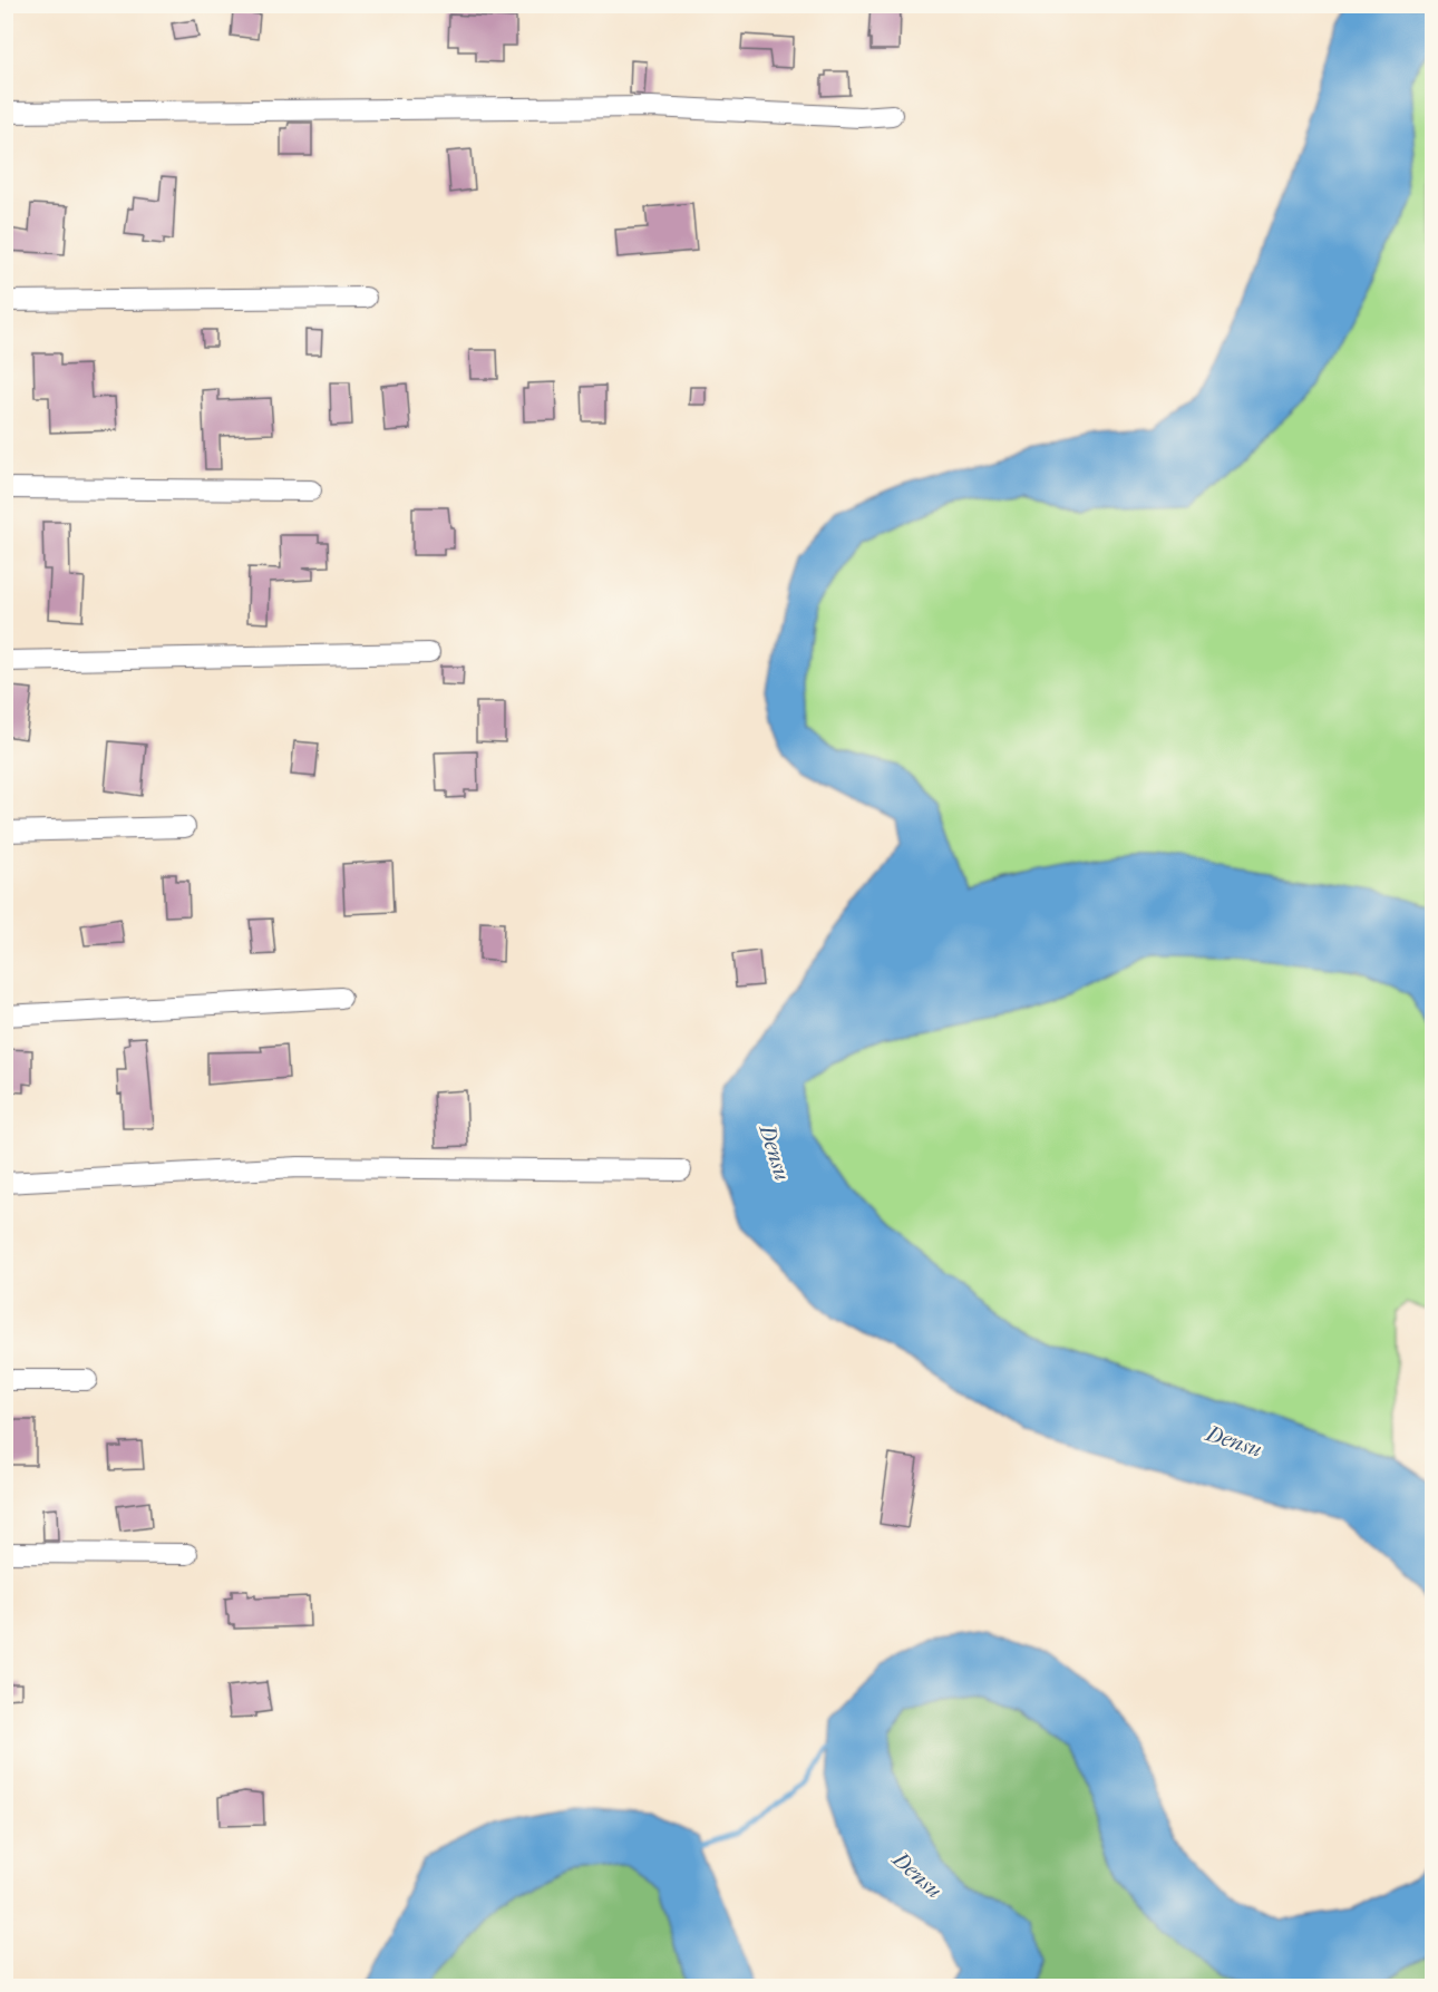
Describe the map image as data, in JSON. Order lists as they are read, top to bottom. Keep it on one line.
{"water":["Densu"]}
